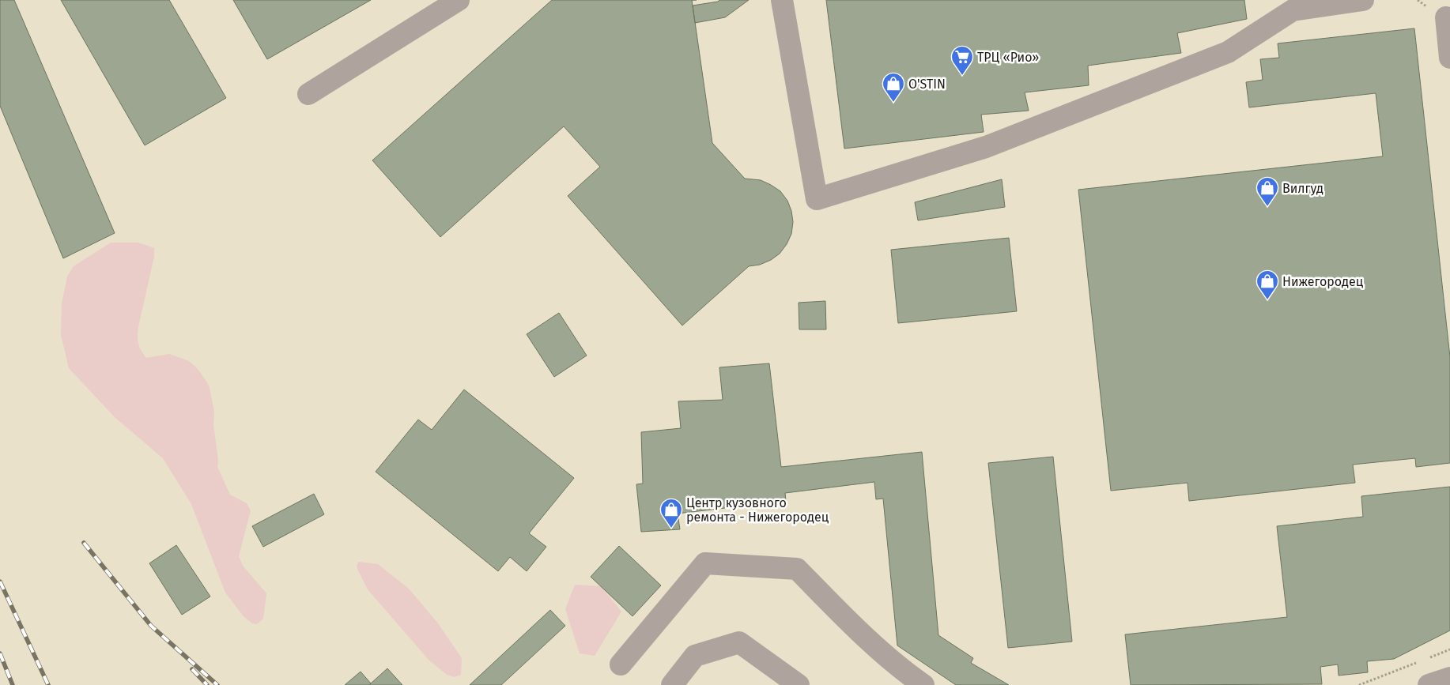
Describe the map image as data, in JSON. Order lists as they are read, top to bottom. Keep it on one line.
{"places":{"supermarket":["ТРЦ «Рио»"],"shop":["O'STIN","Вилгуд","Нижегородец","Центр кузовного ремонта - Нижегородец"]}}
